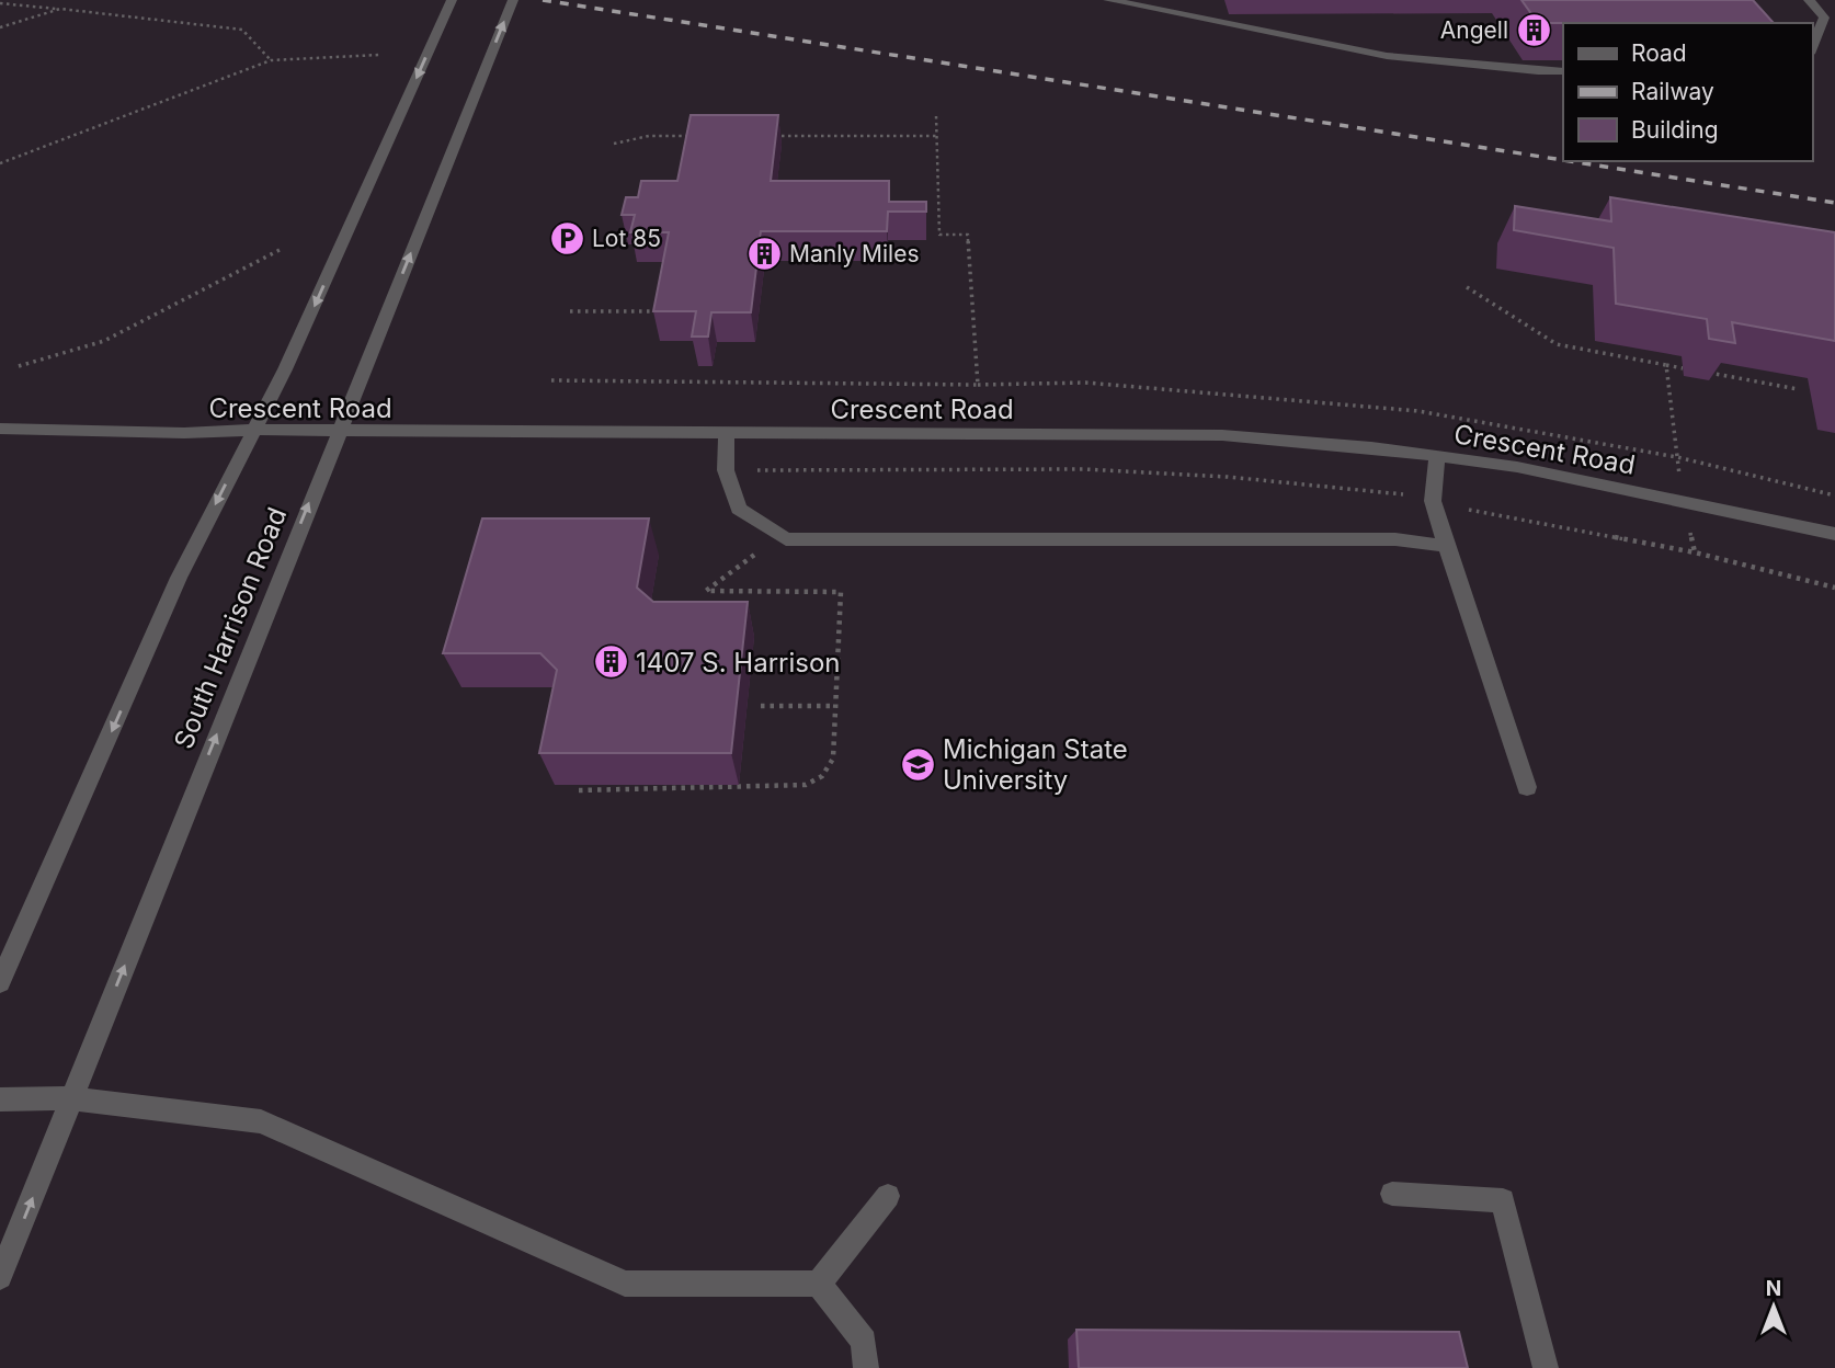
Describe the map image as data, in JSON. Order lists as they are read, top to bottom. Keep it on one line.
{"streets":{"street":["Crescent Road","South Harrison Road"]},"crossings":[["Crescent Road","South Harrison Road"]],"places":{"building":["Angell","Manly Miles","1407 S. Harrison"],"parking":["Lot 85"],"school or university":["Michigan State University"]},"legend":["Road","Railway","Building"],"north":"top"}
